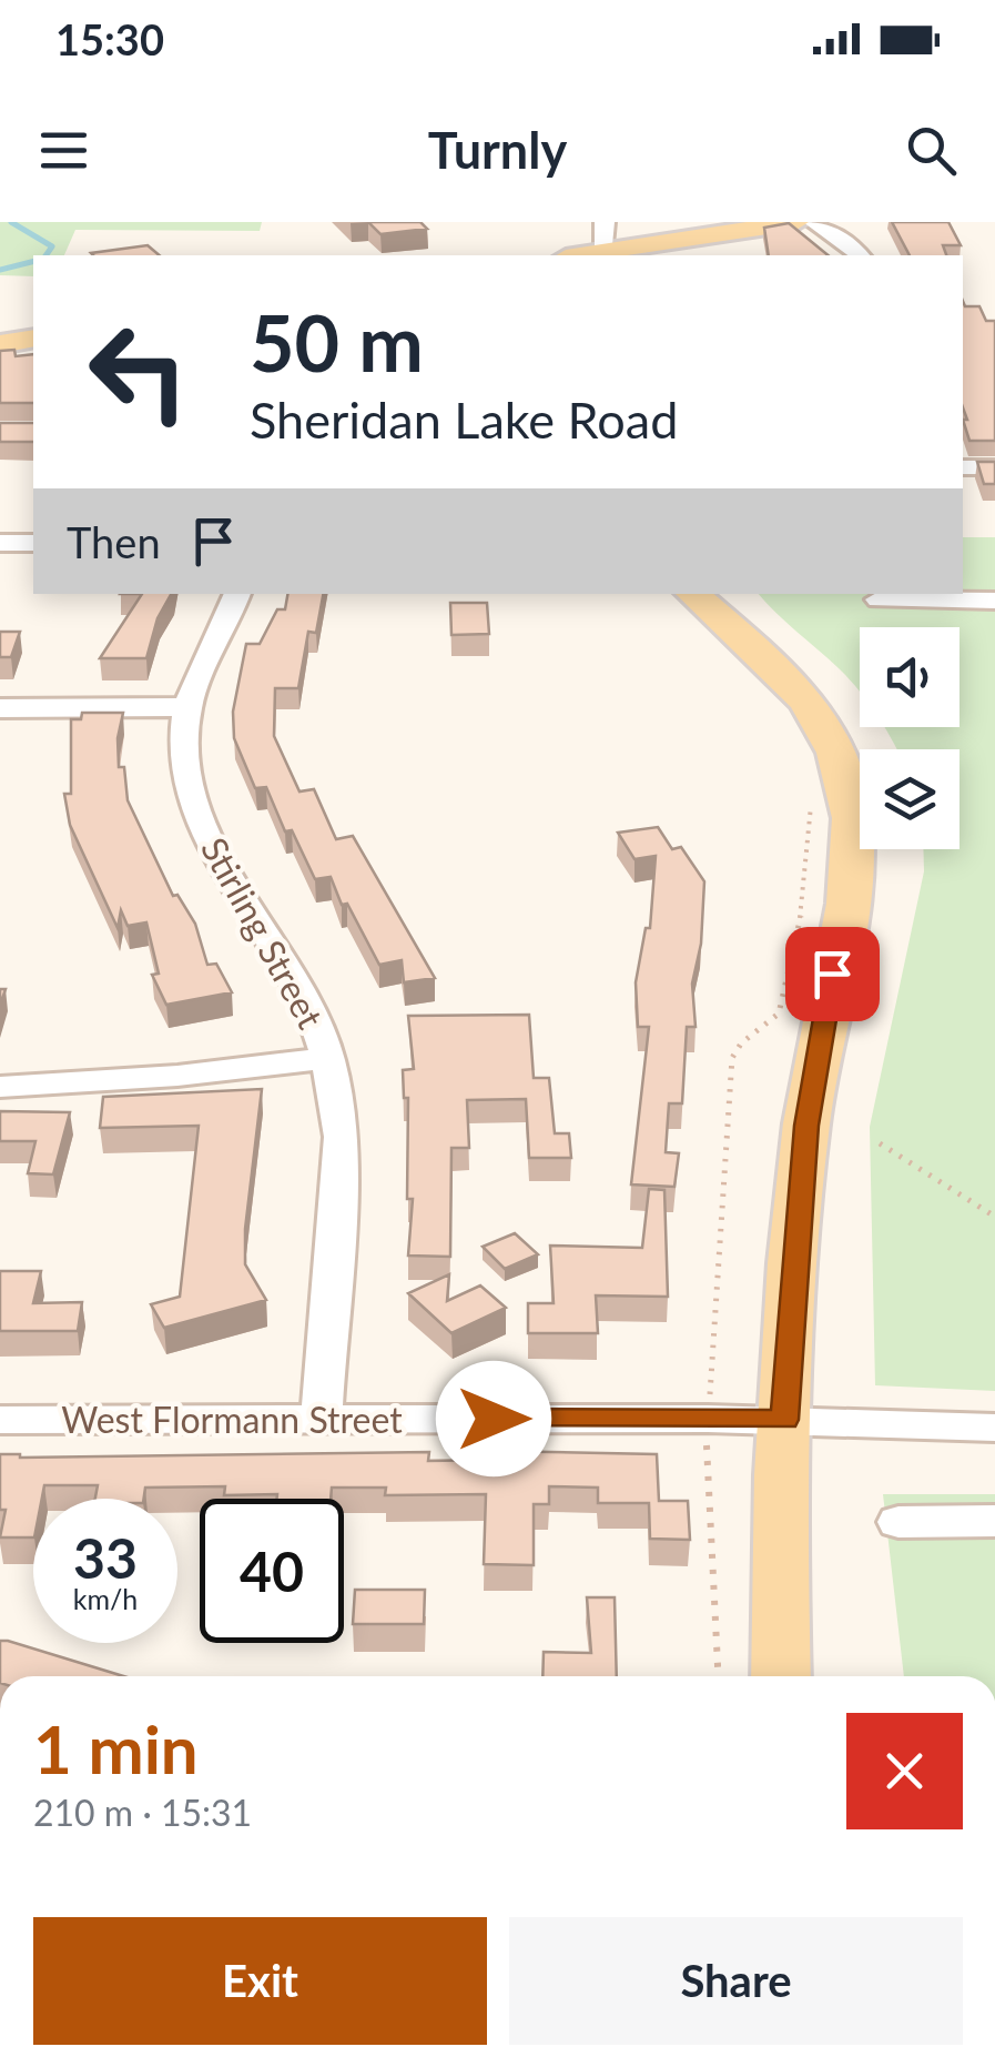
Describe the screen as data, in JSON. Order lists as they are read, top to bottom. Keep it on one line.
{"streets":{"street":["Stirling Street","West Flormann Street"]},"crossings":[["Stirling Street","West Flormann Street"]],"page":{"status":"15:30","header":"Turnly","turn":["50 m","Sheridan Lake Road"],"then":"Then","speed":"33 km/h","limit":"40","heading":["1 min","210 m · 15:31"],"buttons":["Exit","Share"]}}
